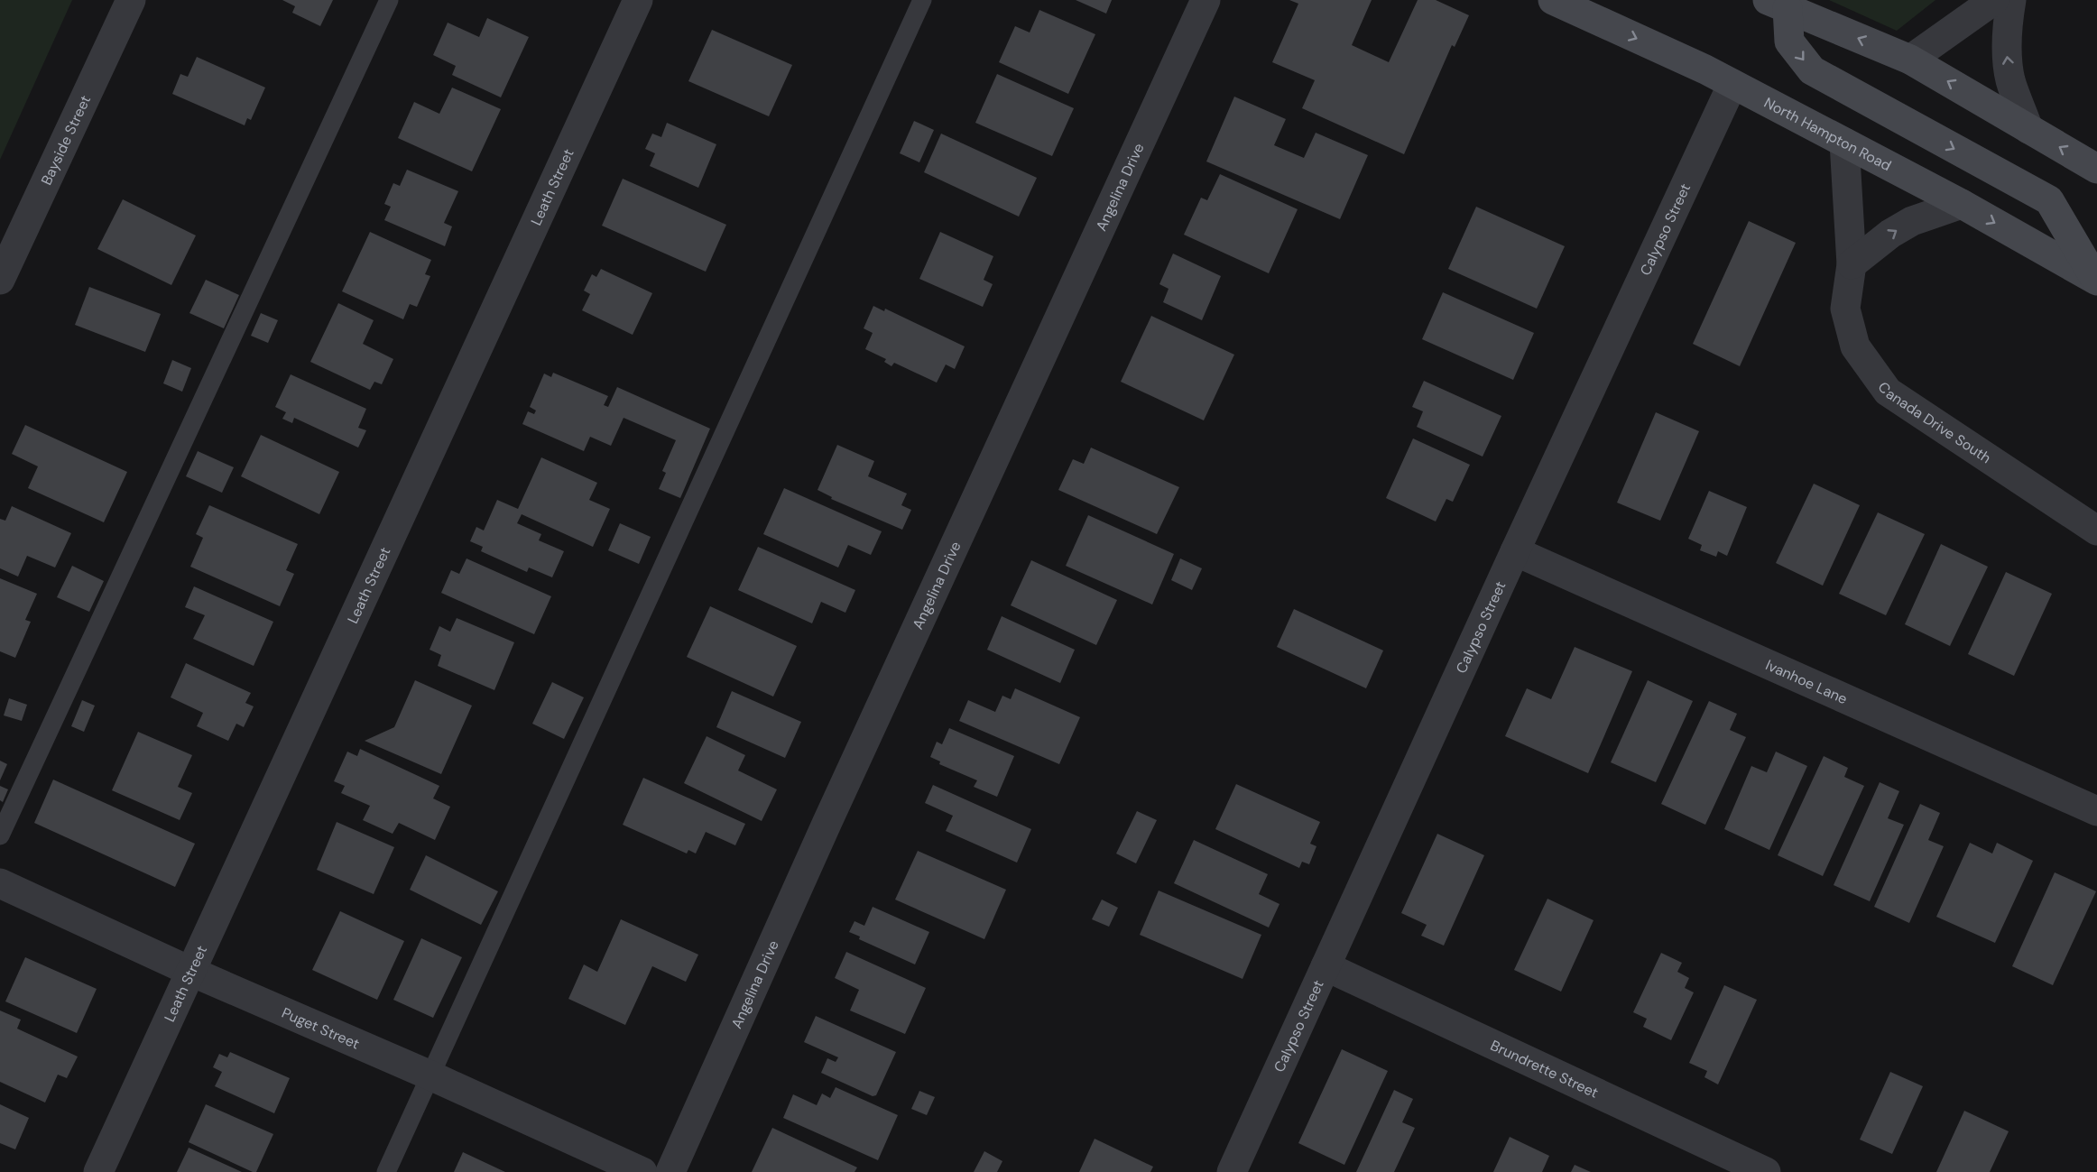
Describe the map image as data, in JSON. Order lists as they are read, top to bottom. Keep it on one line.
{"streets":{"main road":["North Hampton Road"],"street":["Bayside Street","Angelina Drive","Leath Street","Calypso Street","Canada Drive South","Ivanhoe Lane","Puget Street","Brundrette Street"]},"crossings":[["North Hampton Road","Calypso Street"],["North Hampton Road","Canada Drive South"],["Leath Street","Puget Street"],["Calypso Street","Ivanhoe Lane"],["Calypso Street","Brundrette Street"]]}
